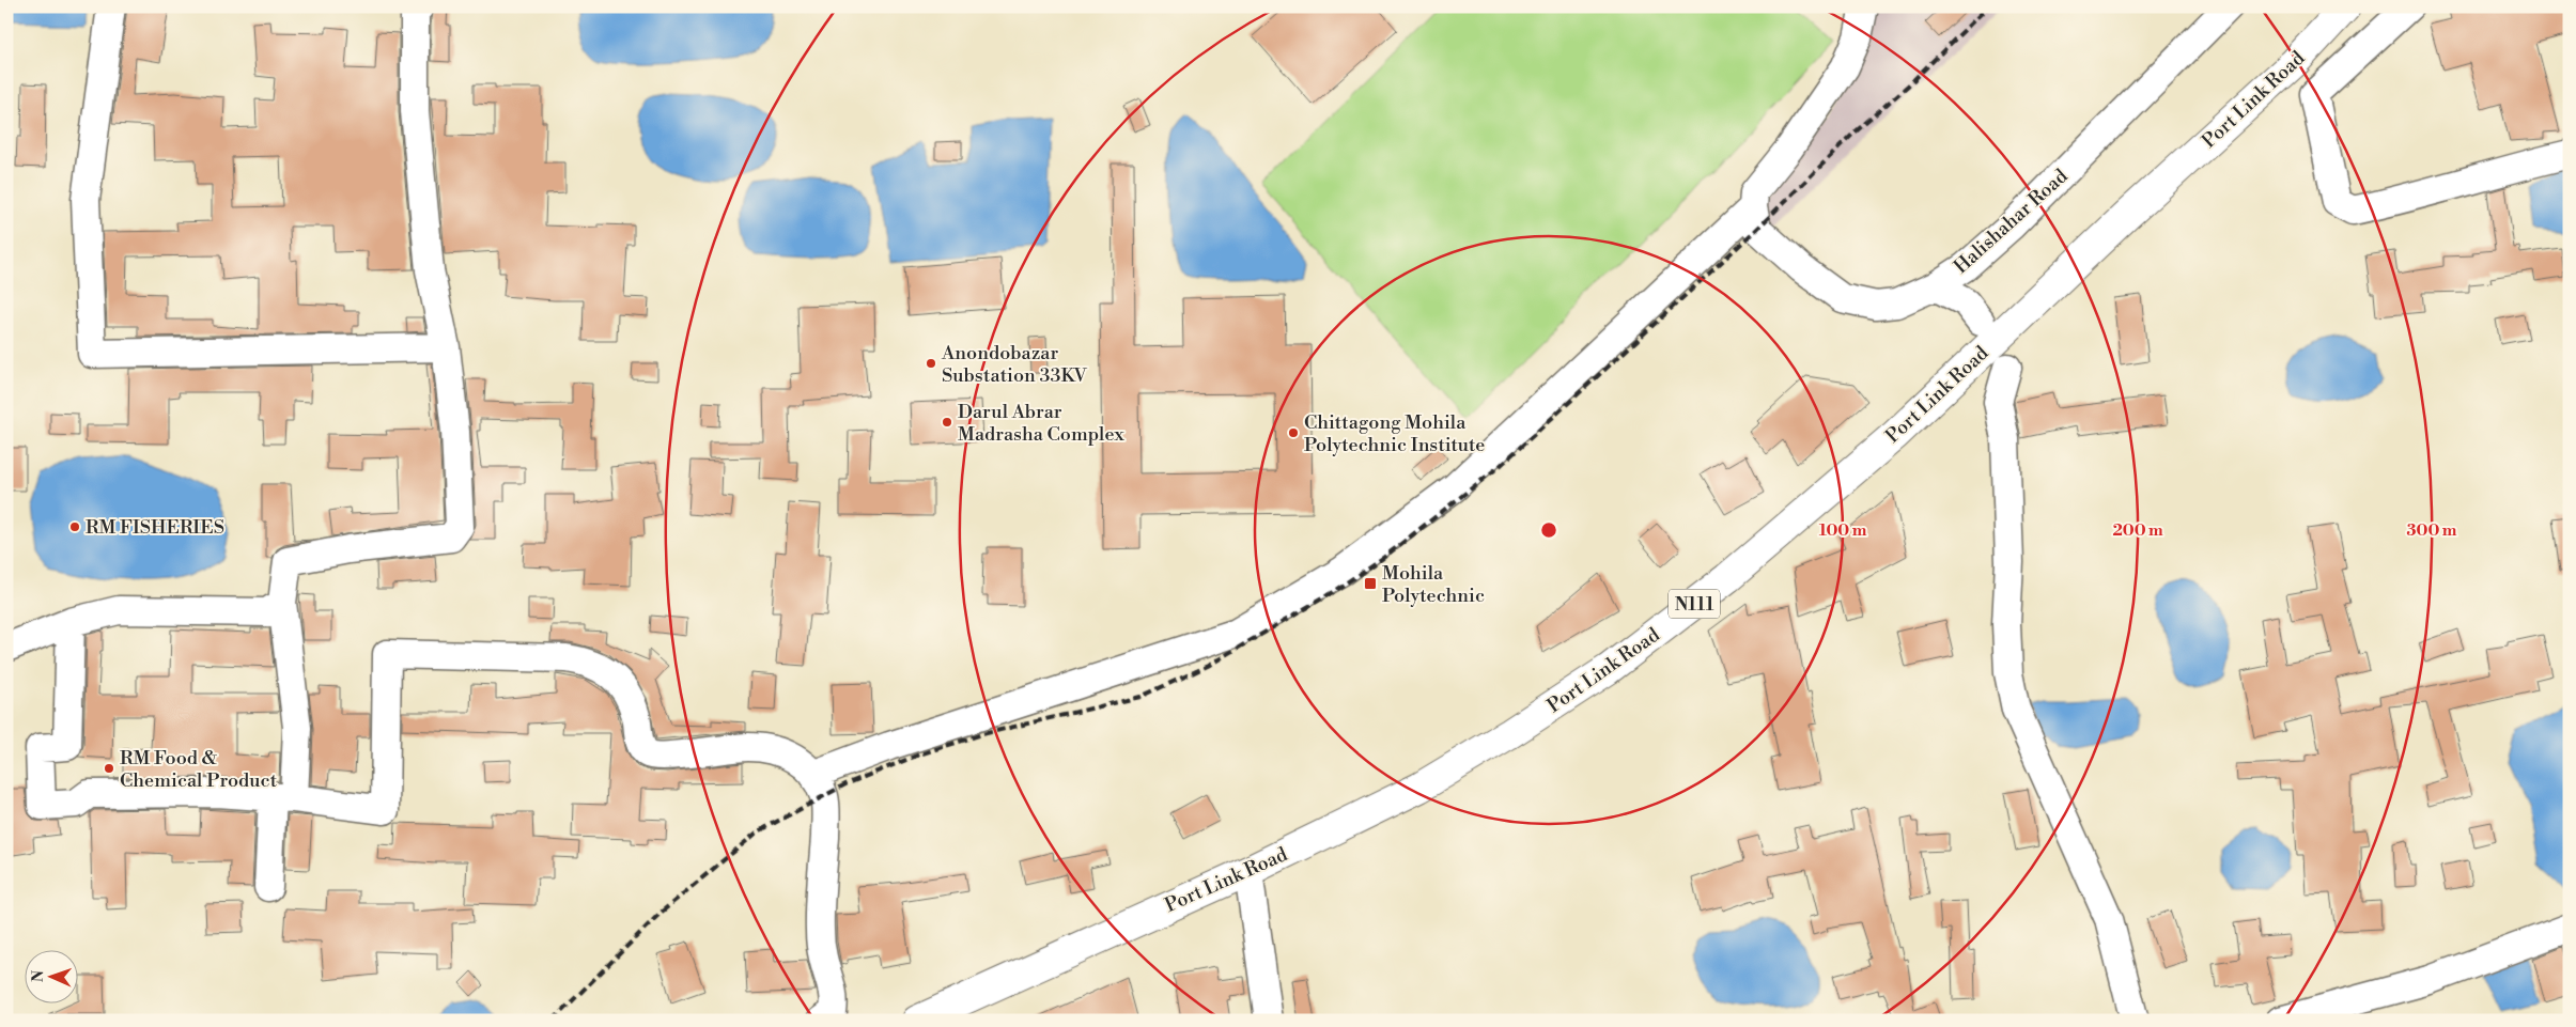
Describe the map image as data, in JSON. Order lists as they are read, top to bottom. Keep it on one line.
{"streets":{"highway":["Port Link Road","N111"],"street":["Halishahar Road"]},"places":{"other":["Anondobazar Substation 33KV","Darul Abrar Madrasha Complex","Chittagong Mohila Polytechnic Institute","RM FISHERIES","RM Food & Chemical Product"],"transit":["Mohila Polytechnic"]},"north":"left","rings":["100 m","200 m","300 m"]}
